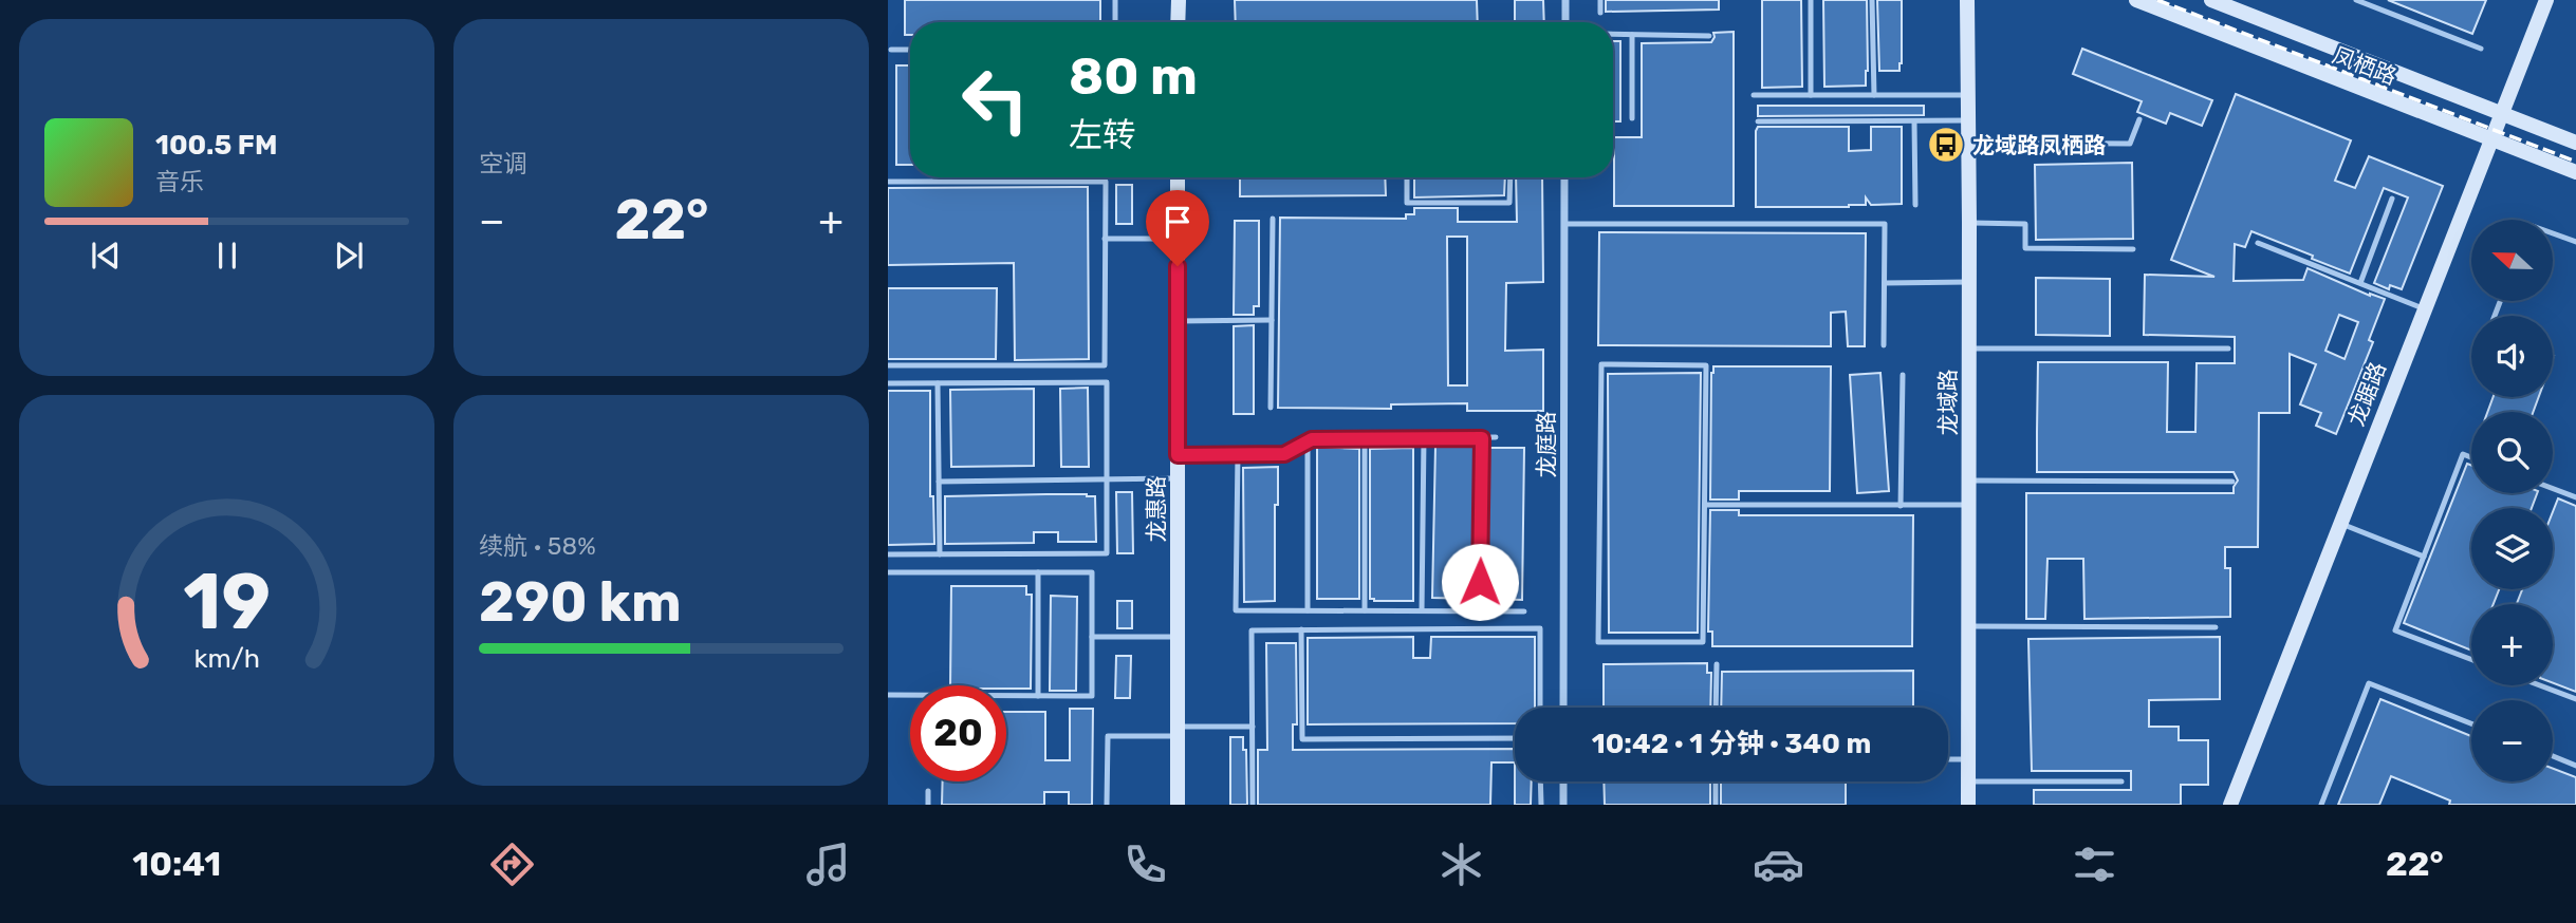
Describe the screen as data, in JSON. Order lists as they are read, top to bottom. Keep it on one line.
{"streets":{"street":["凤栖路","龙踞路","龙域路","龙庭路","龙惠路"]},"crossings":[["凤栖路","龙踞路"]],"places":{"bus stop":["龙域路凤栖路"]},"north":"left","page":{"tile":["空调",["续航 · 58%","290 km"]],"turn":["80 m","左转"],"song":["100.5 FM","音乐"],"heat":["−","22°","+"],"map_buttons":["+","−"],"limit":"20","trip":"10:42 · 1 分钟 · 340 m","tabs":["10:41","22°"],"gauge":["19","km/h"]}}
